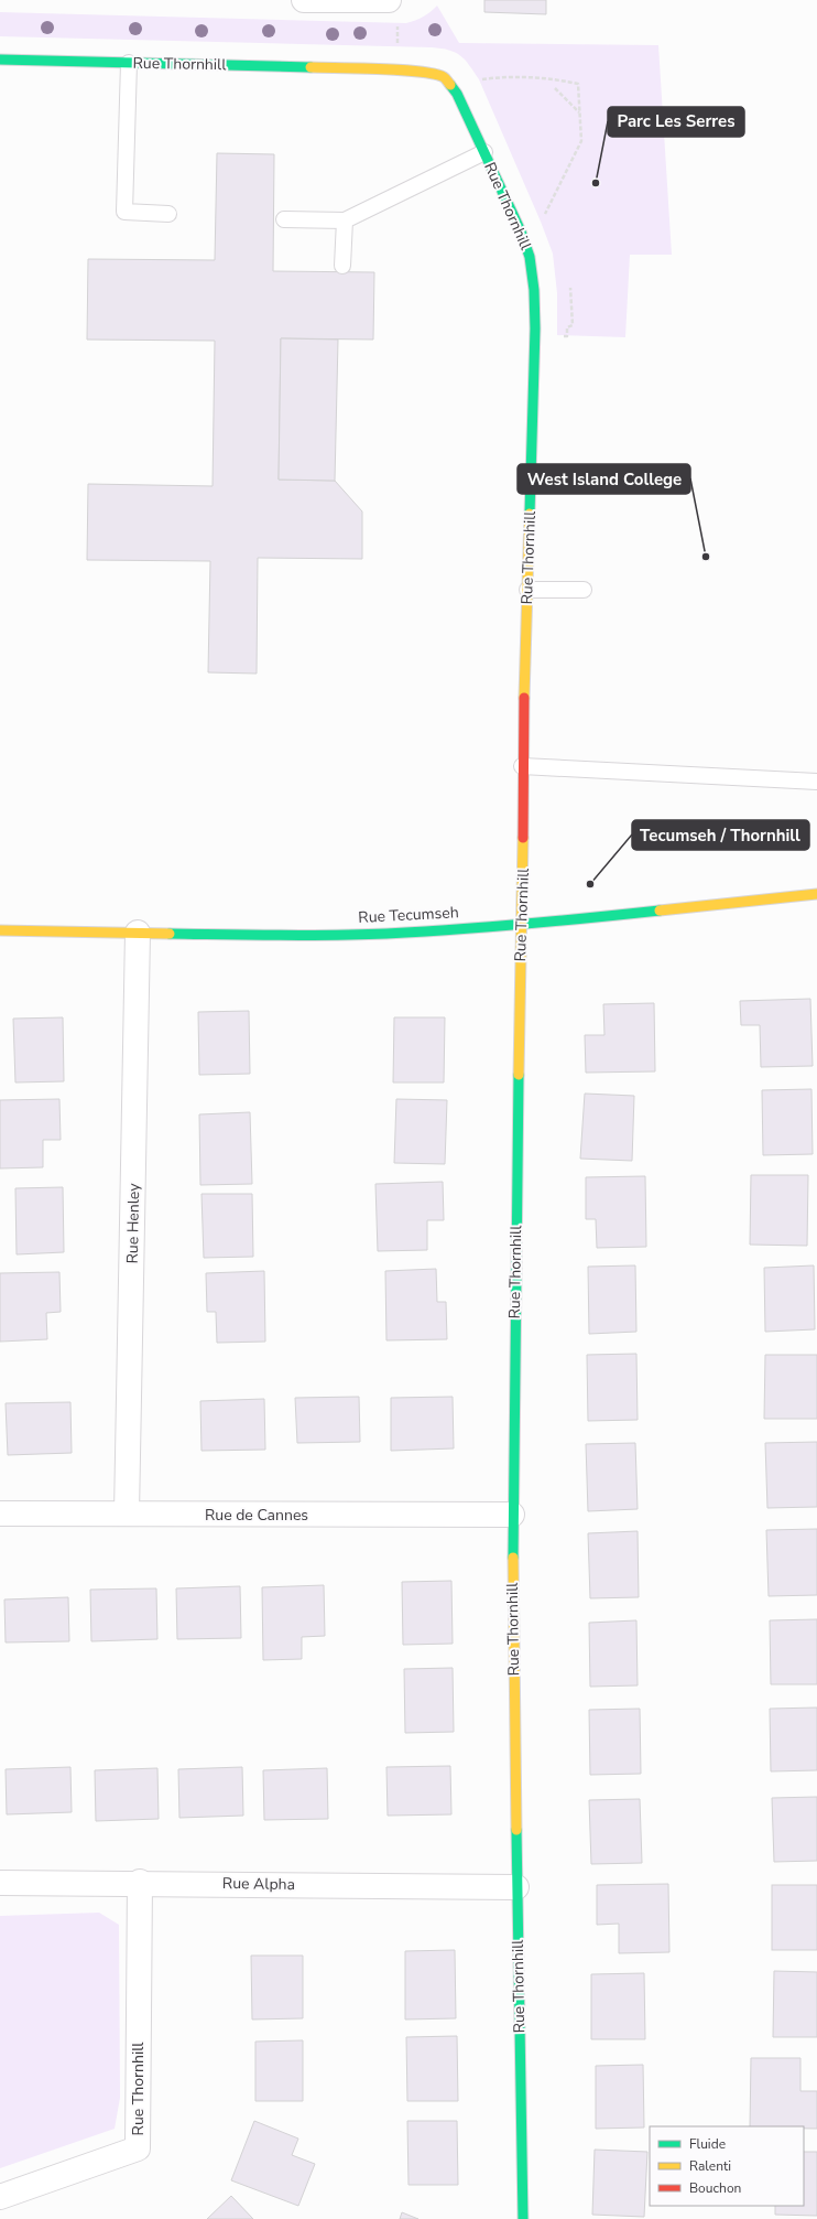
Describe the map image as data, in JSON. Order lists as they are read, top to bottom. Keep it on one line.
{"streets":{"street":["Rue Thornhill","Rue Tecumseh","Rue Henley","Rue de Cannes","Rue Alpha"]},"crossings":[["Rue Thornhill","Rue Tecumseh"],["Rue Thornhill","Rue de Cannes"],["Rue Thornhill","Rue Alpha"],["Rue Tecumseh","Rue Henley"],["Rue Henley","Rue de Cannes"]],"places":["Parc Les Serres","West Island College","Tecumseh / Thornhill"],"legend":["Fluide","Ralenti","Bouchon"]}
